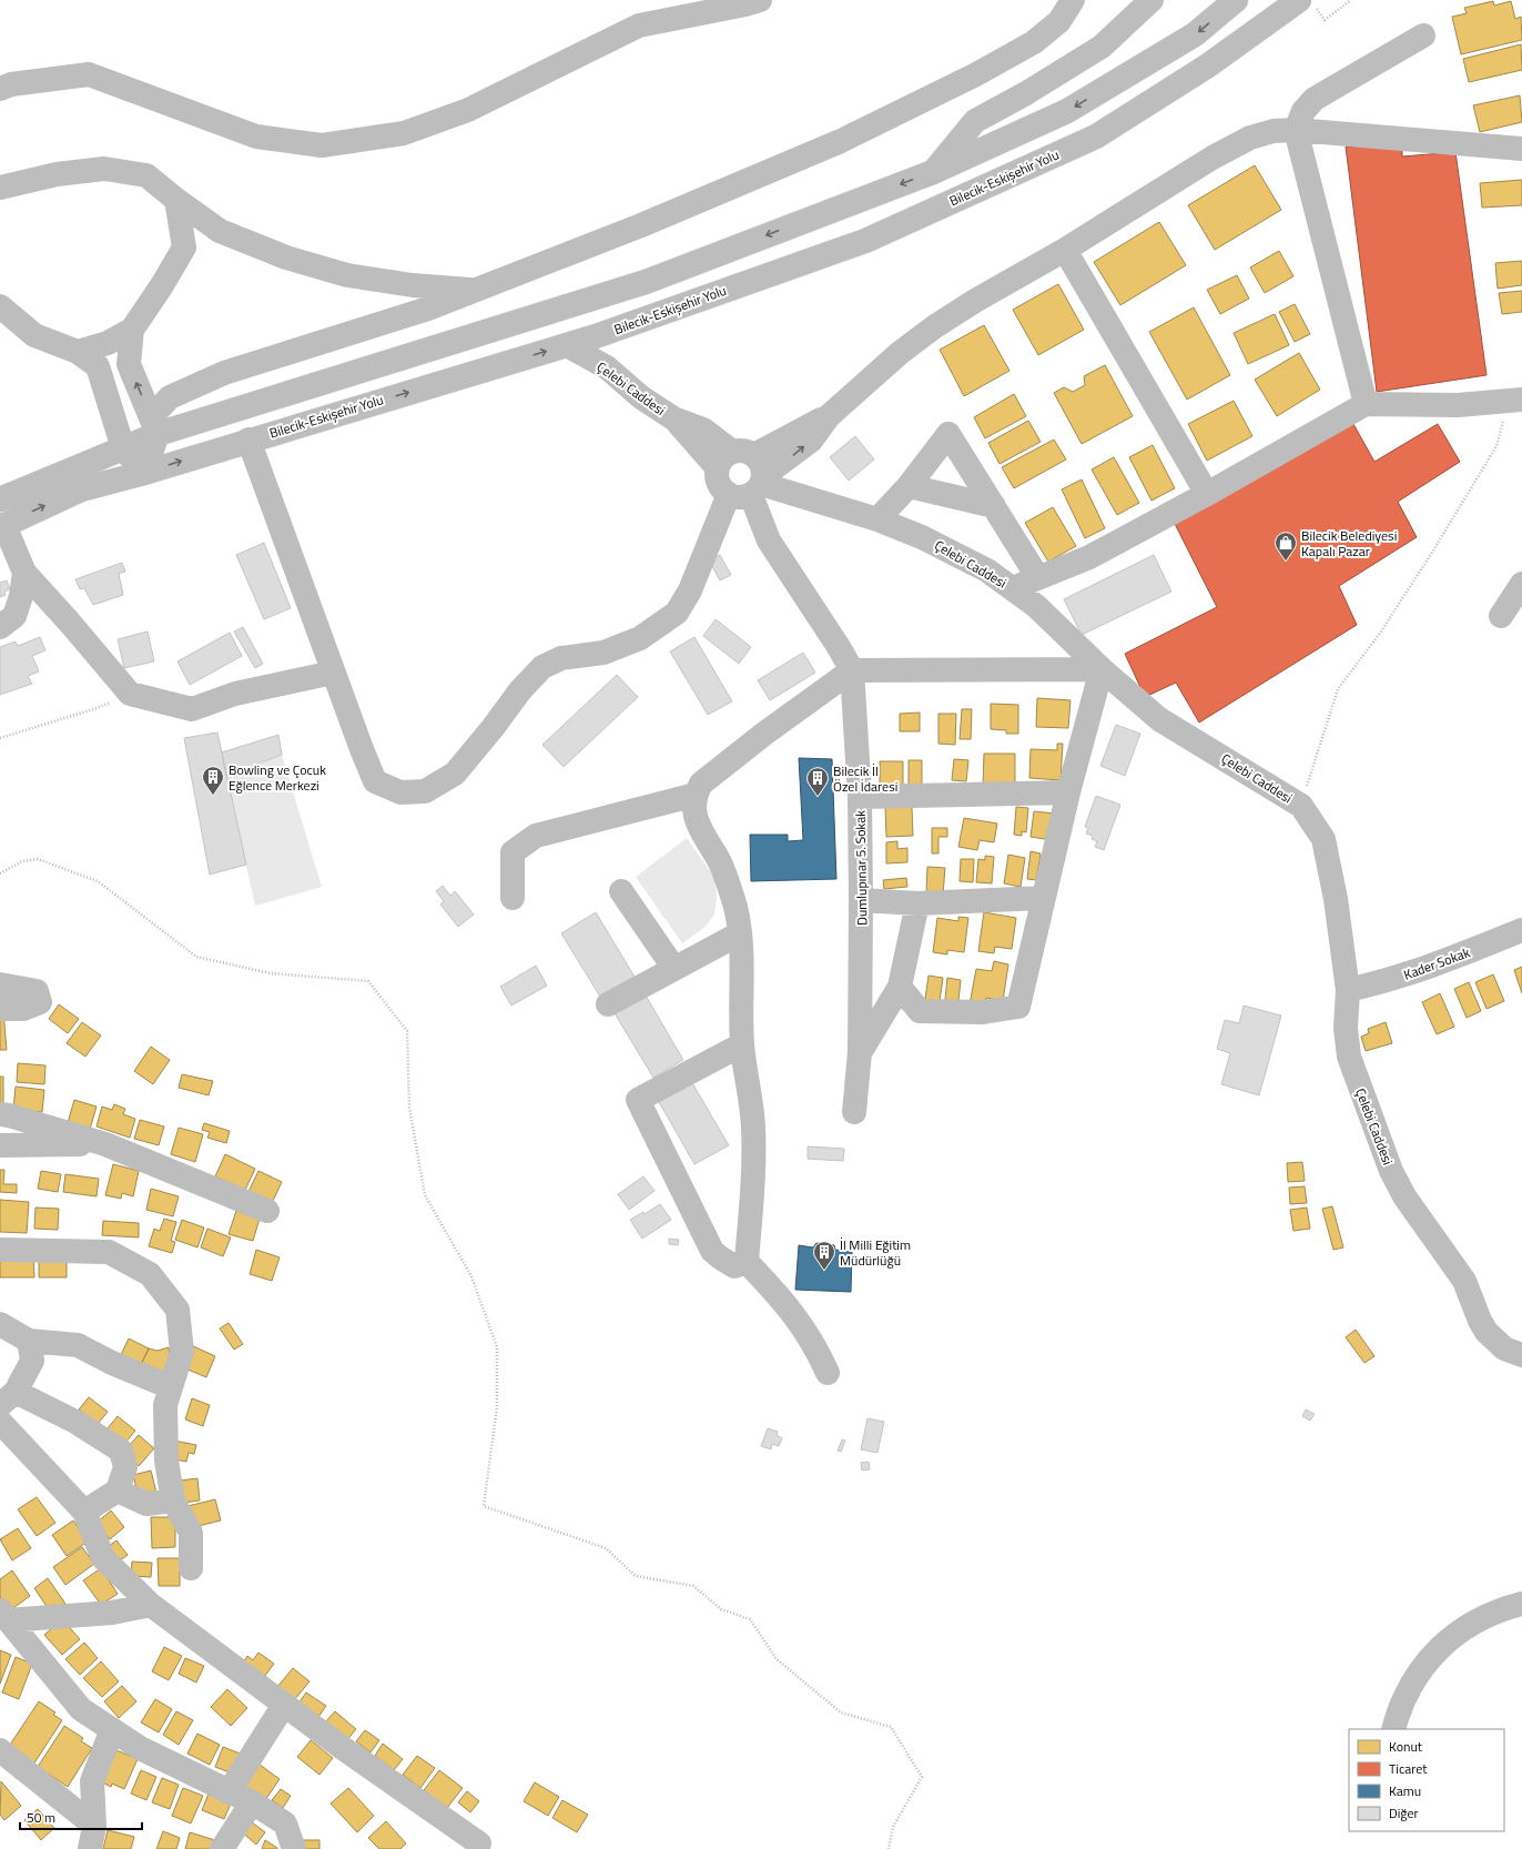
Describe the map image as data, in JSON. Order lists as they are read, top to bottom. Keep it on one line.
{"streets":{"street":["Bilecik-Eskişehir Yolu","Çelebi Caddesi","Dumlupınar 5. Sokak","Kader Sokak"]},"crossings":[["Bilecik-Eskişehir Yolu","Çelebi Caddesi"],["Çelebi Caddesi","Dumlupınar 5. Sokak"],["Çelebi Caddesi","Kader Sokak"]],"places":{"shop":["Bilecik Belediyesi Kapalı Pazar"],"building":["Bowling ve Çocuk Eğlence Merkezi","Bilecik İl Özel İdaresi","İl Milli Eğitim Müdürlüğü"]},"legend":["Konut","Ticaret","Kamu","Diğer"],"scale_bar":"50 m"}
